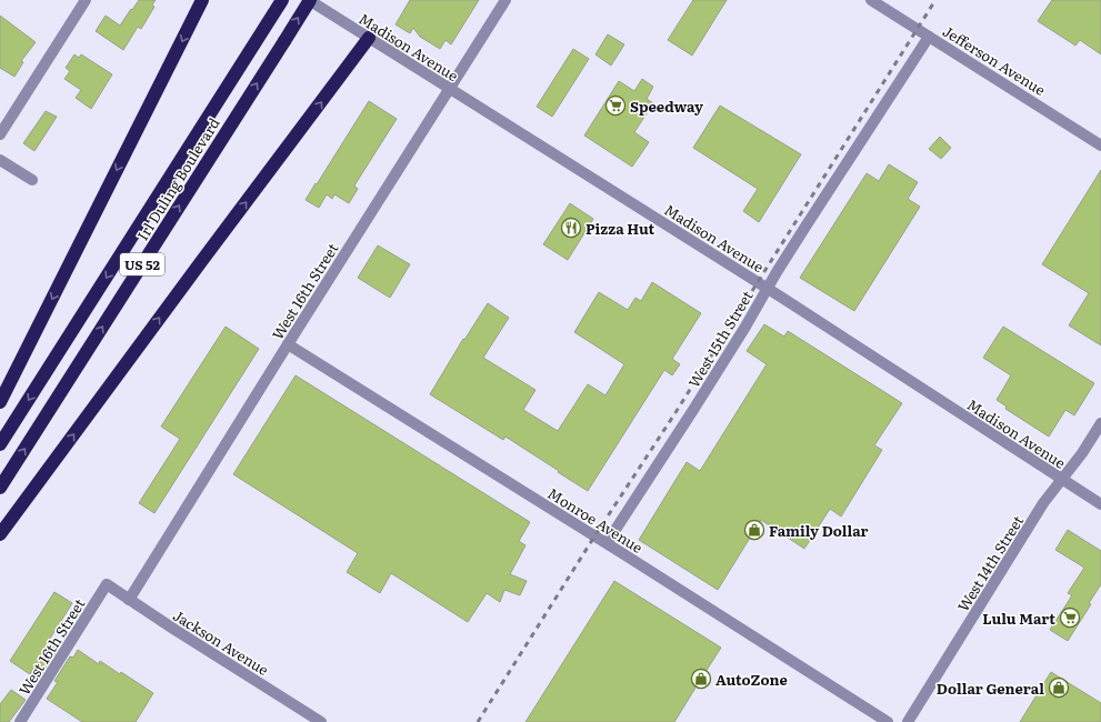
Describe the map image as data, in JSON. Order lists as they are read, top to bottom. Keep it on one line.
{"streets":{"highway":["Irl Duling Boulevard","US 52"],"street":["Madison Avenue","Jefferson Avenue","West 16th Street","West 15th Street","Monroe Avenue","West 14th Street","Jackson Avenue"]},"crossings":[["Madison Avenue","Irl Duling Boulevard"],["Madison Avenue","West 16th Street"],["Madison Avenue","West 15th Street"],["Madison Avenue","West 14th Street"],["Jefferson Avenue","West 15th Street"],["West 16th Street","Monroe Avenue"],["West 16th Street","Jackson Avenue"],["West 15th Street","Monroe Avenue"]],"places":{"supermarket":["Speedway","Lulu Mart"],"restaurant":["Pizza Hut"],"shop":["Family Dollar","AutoZone","Dollar General"]}}
